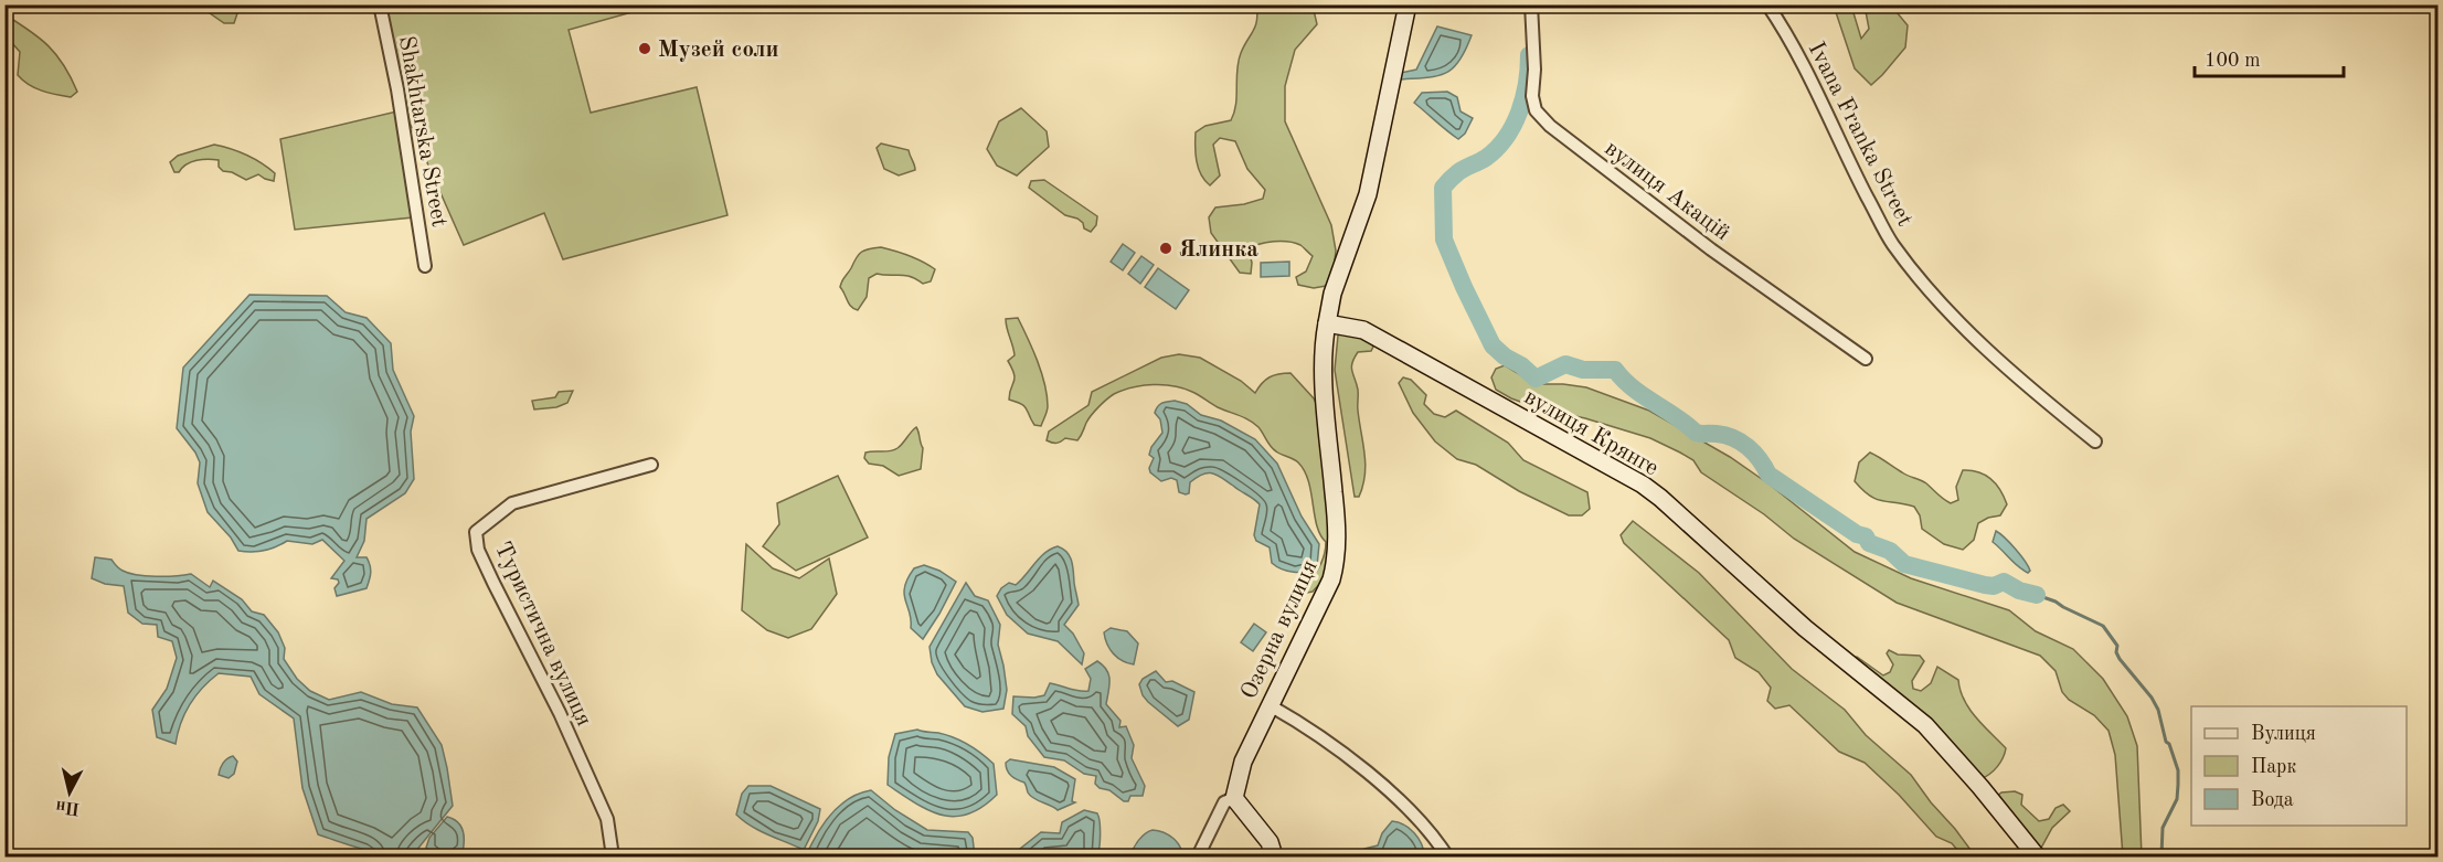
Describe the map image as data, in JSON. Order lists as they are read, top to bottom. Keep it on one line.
{"streets":{"street":["Shakhtarska Street","Ivana Franka Street","вулиця Акацій","вулиця Крянге","Озерна вулиця","Туристична вулиця"]},"crossings":[["вулиця Крянге","Озерна вулиця"]],"places":["Музей соли","Ялинка"],"legend":["Вулиця","Парк","Вода"],"scale_bar":"100 m","north":"bottom"}
